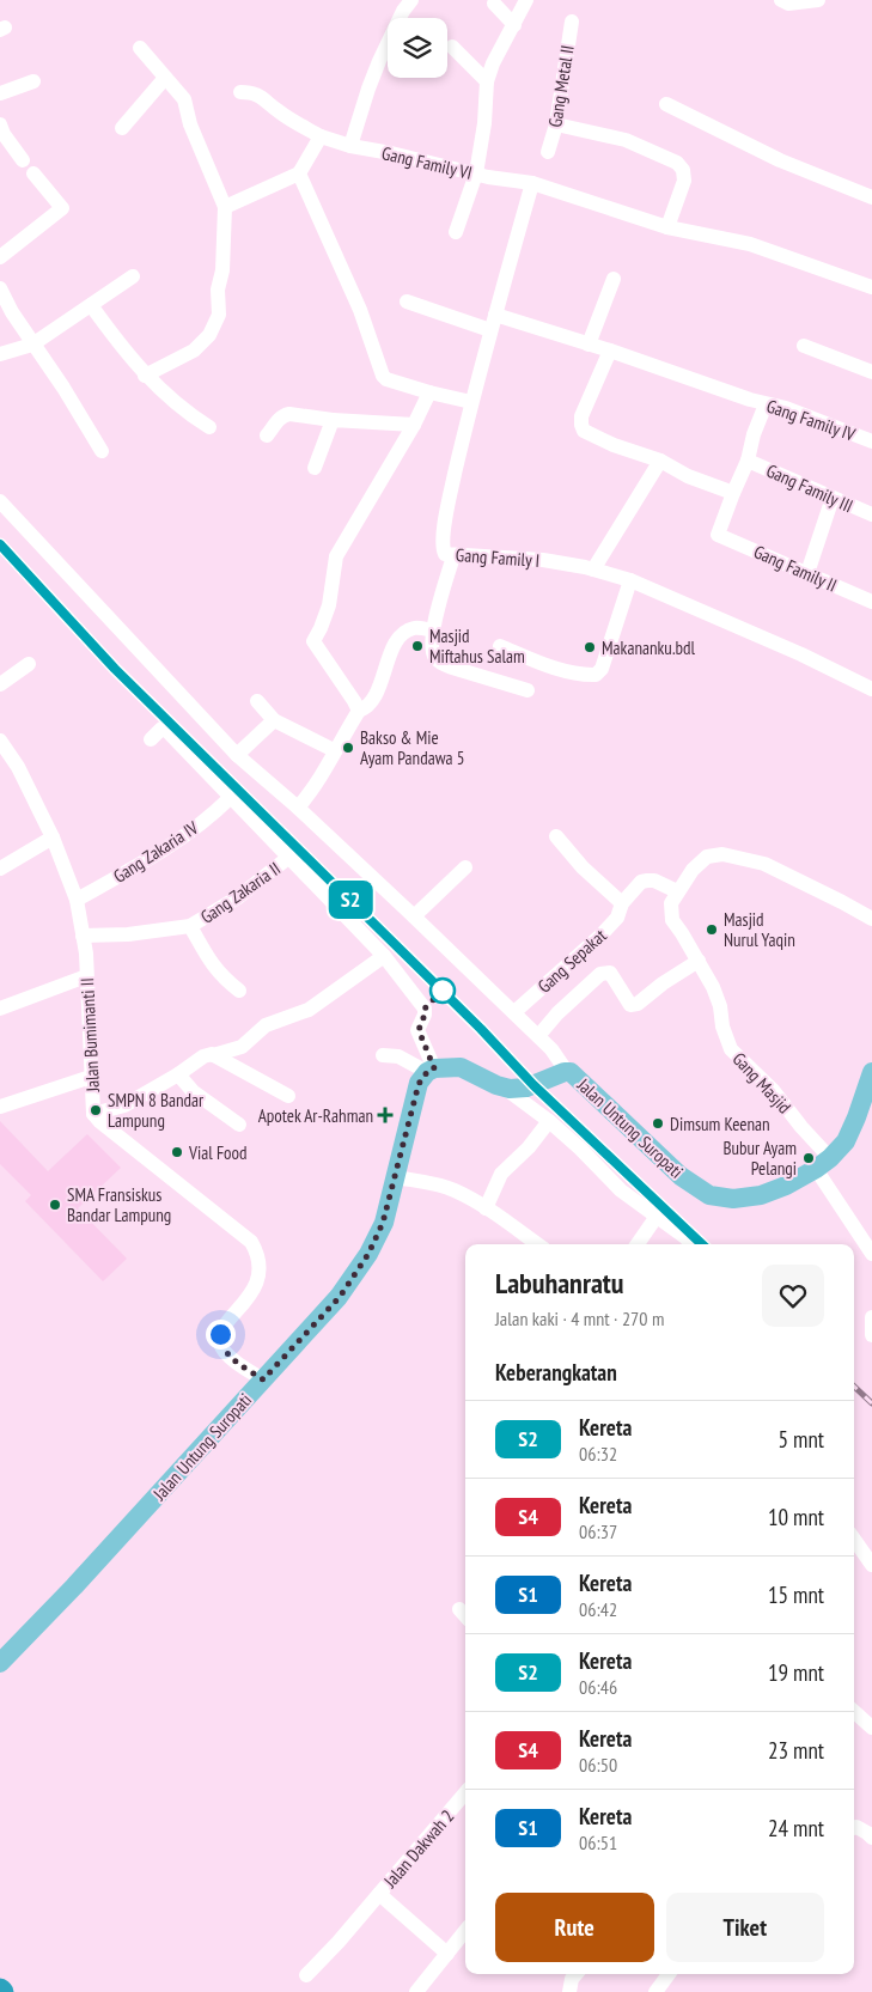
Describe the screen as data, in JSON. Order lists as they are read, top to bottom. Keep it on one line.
{"streets":{"main road":["Jalan Untung Suropati"],"street":["Gang Metal II","Gang Family VI","Gang Family IV","Gang Family III","Gang Family I","Gang Family II","Gang Zakaria IV","Gang Zakaria II","Gang Sepakat","Jalan Bumimanti II","Gang Masjid","Jalan Dakwah 2"]},"crossings":[["Gang Family VI","Gang Family I"],["Gang Family IV","Gang Family I"],["Gang Zakaria IV","Jalan Bumimanti II"],["Gang Zakaria II","Jalan Bumimanti II"],["Gang Sepakat","Gang Masjid"],["Jalan Bumimanti II","Jalan Untung Suropati"],["Gang Masjid","Jalan Untung Suropati"]],"places":{"other":["Masjid Miftahus Salam","Makananku.bdl","Bakso & Mie Ayam Pandawa 5","Masjid Nurul Yaqin","SMPN 8 Bandar Lampung","Dimsum Keenan","Vial Food","Bubur Ayam Pelangi","SMA Fransiskus Bandar Lampung"],"health":["Apotek Ar-Rahman"]},"page":{"on_map":"S2","heading":[["Labuhanratu","Jalan kaki · 4 mnt · 270 m"],"Keberangkatan"],"list":[{"mark":"S2","name":"Kereta","note":"06:32","value":"5 mnt"},{"mark":"S4","name":"Kereta","note":"06:37","value":"10 mnt"},{"mark":"S1","name":"Kereta","note":"06:42","value":"15 mnt"},{"mark":"S2","name":"Kereta","note":"06:46","value":"19 mnt"},{"mark":"S4","name":"Kereta","note":"06:50","value":"23 mnt"},{"mark":"S1","name":"Kereta","note":"06:51","value":"24 mnt"}],"buttons":["Rute","Tiket"]}}
